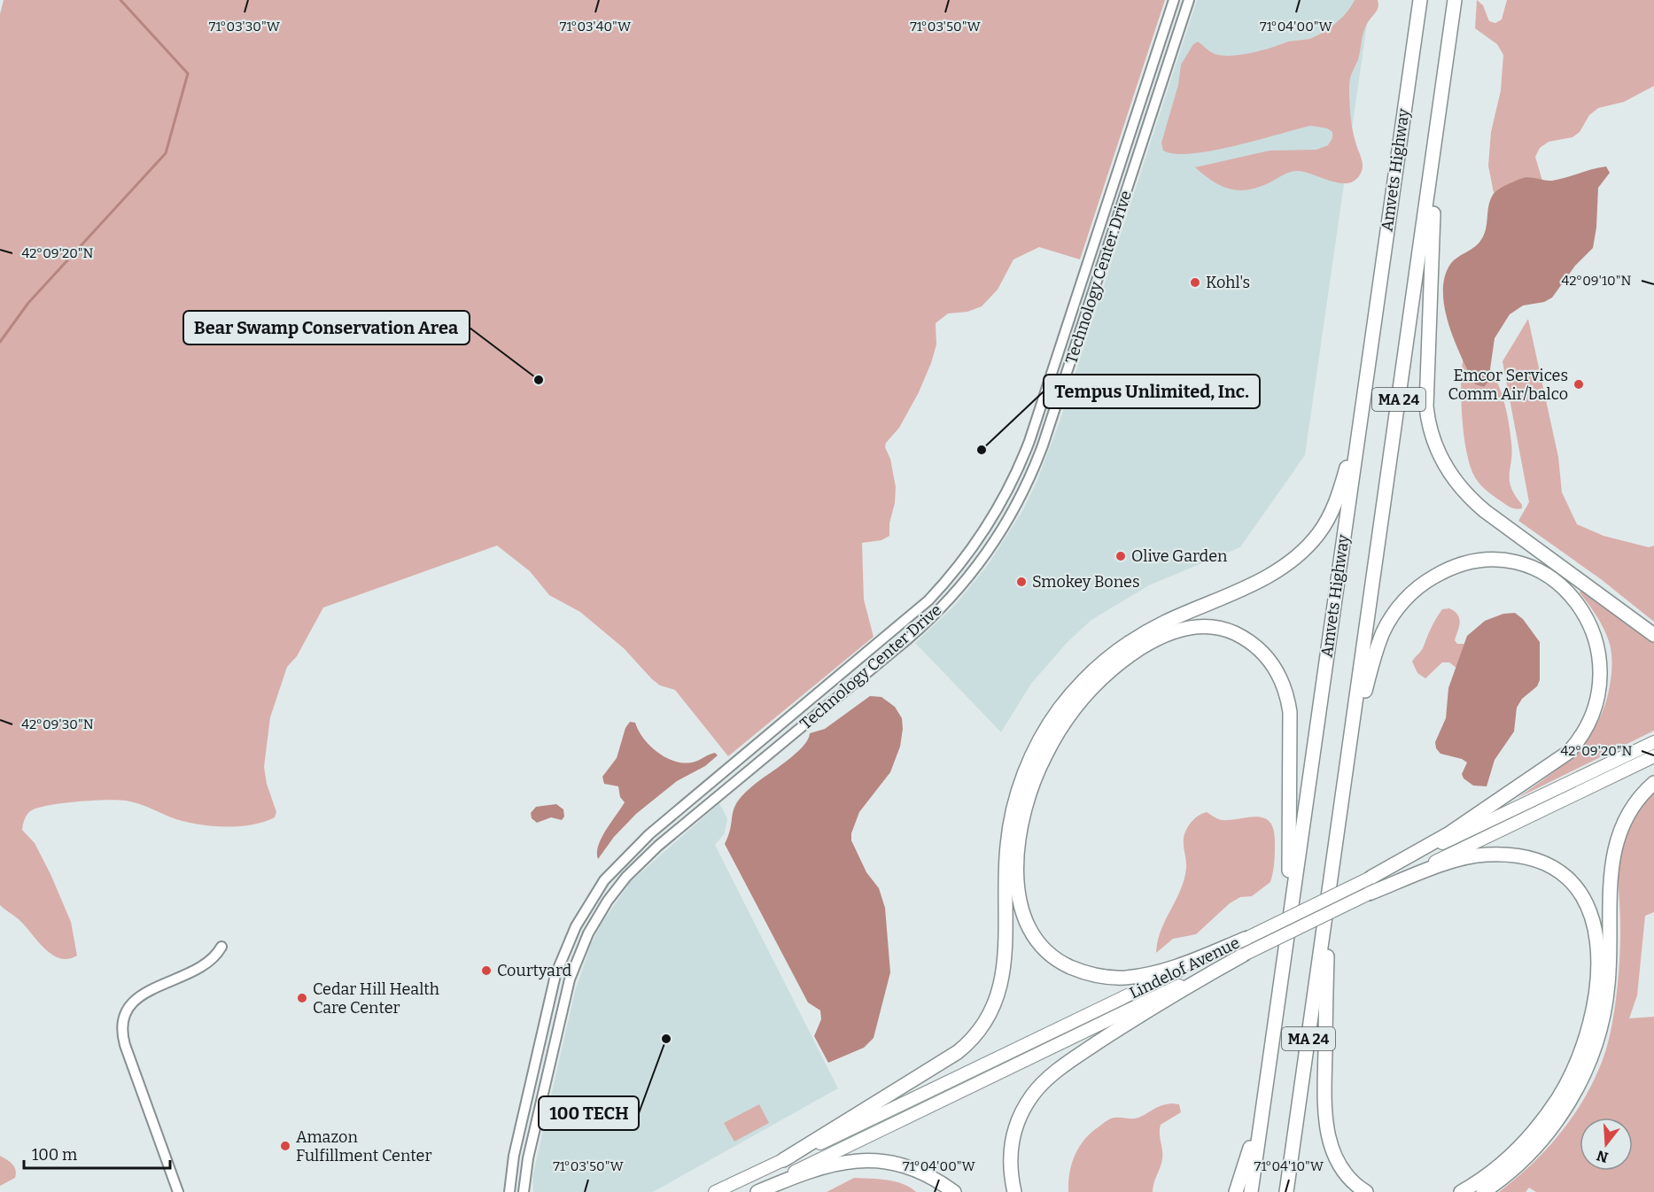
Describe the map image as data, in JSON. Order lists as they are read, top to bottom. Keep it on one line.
{"streets":{"highway":["Amvets Highway","MA 24"],"main road":["Lindelof Avenue"],"street":["Technology Center Drive"]},"places":["Kohl's","Bear Swamp Conservation Area","Emcor Services Comm Air/balco","Tempus Unlimited, Inc.","Olive Garden","Smokey Bones","Courtyard","Cedar Hill Health Care Center","100 TECH","Amazon Fulfillment Center"],"scale_bar":"100 m","north":"bottom","coordinates":["71°03'30\"W","71°03'40\"W","71°03'50\"W","71°04'00\"W","42°09'20\"N","42°09'10\"N","42°09'30\"N","71°04'10\"W"]}
